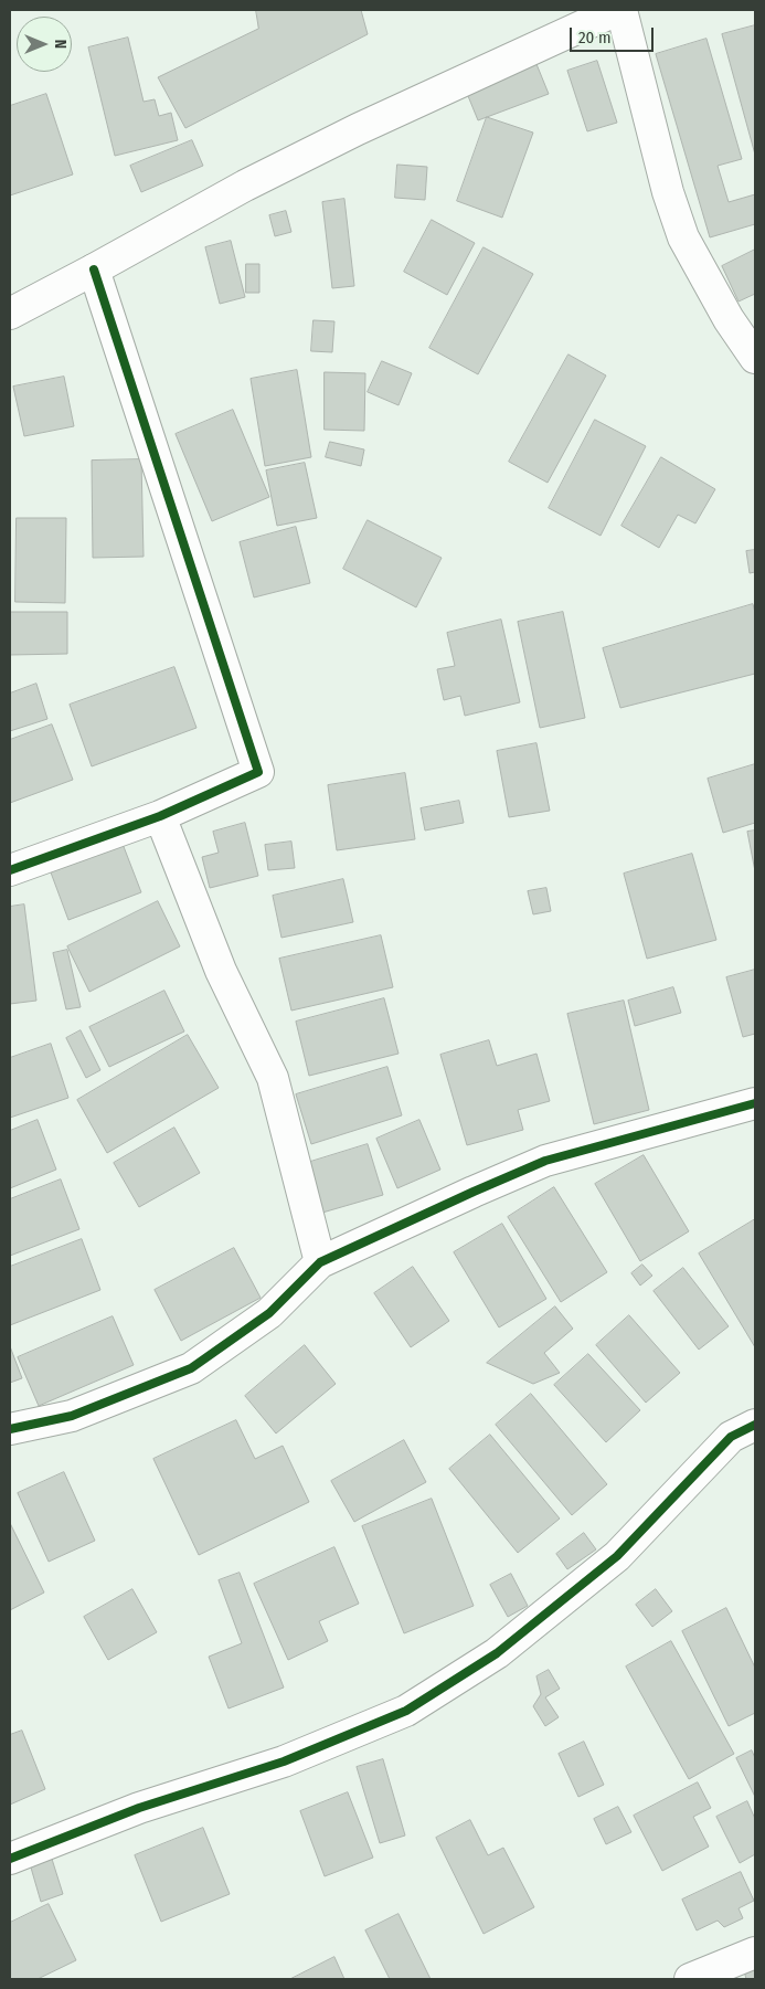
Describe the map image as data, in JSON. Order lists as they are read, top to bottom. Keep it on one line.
{"scale_bar":"20 m","north":"right"}
